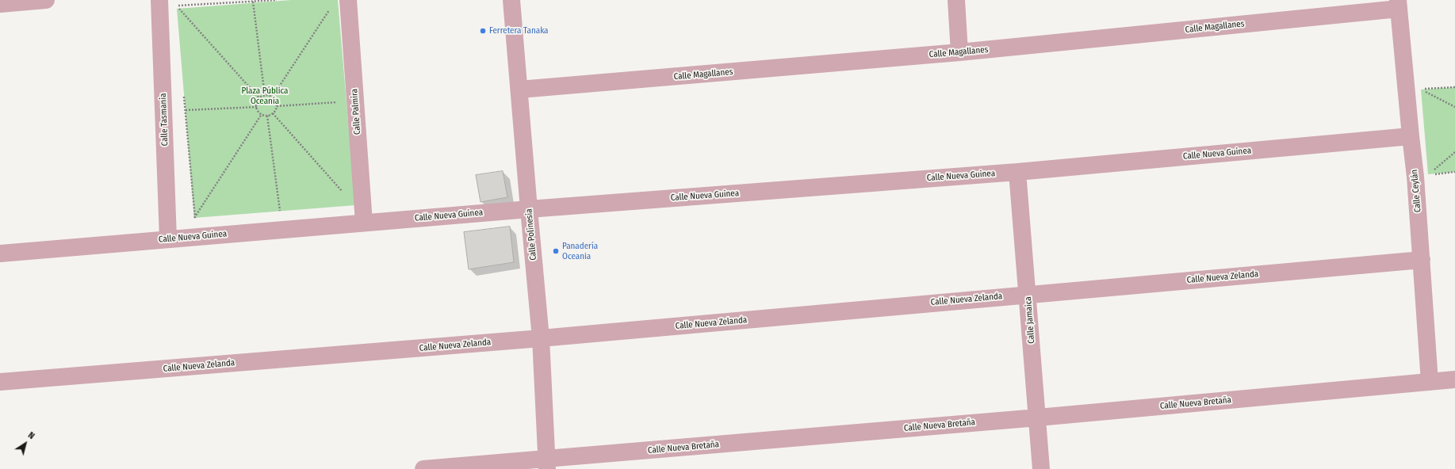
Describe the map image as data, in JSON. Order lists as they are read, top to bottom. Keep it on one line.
{"streets":{"street":["Calle Magallanes","Calle Palmira","Calle Tasmania","Calle Nueva Guinea","Calle Ceylán","Calle Polinesia","Calle Nueva Zelanda","Calle Jamaica","Calle Nueva Bretaña"]},"crossings":[["Calle Magallanes","Calle Ceylán"],["Calle Magallanes","Calle Polinesia"],["Calle Palmira","Calle Nueva Guinea"],["Calle Tasmania","Calle Nueva Guinea"],["Calle Nueva Guinea","Calle Ceylán"],["Calle Nueva Guinea","Calle Polinesia"],["Calle Nueva Guinea","Calle Jamaica"],["Calle Ceylán","Calle Nueva Zelanda"],["Calle Ceylán","Calle Nueva Bretaña"],["Calle Polinesia","Calle Nueva Zelanda"],["Calle Polinesia","Calle Nueva Bretaña"],["Calle Nueva Zelanda","Calle Jamaica"],["Calle Jamaica","Calle Nueva Bretaña"]],"parks":["Plaza Pública Oceanía"],"places":["Ferretera Tanaka","Panadería Oceania"],"north":"top right"}
